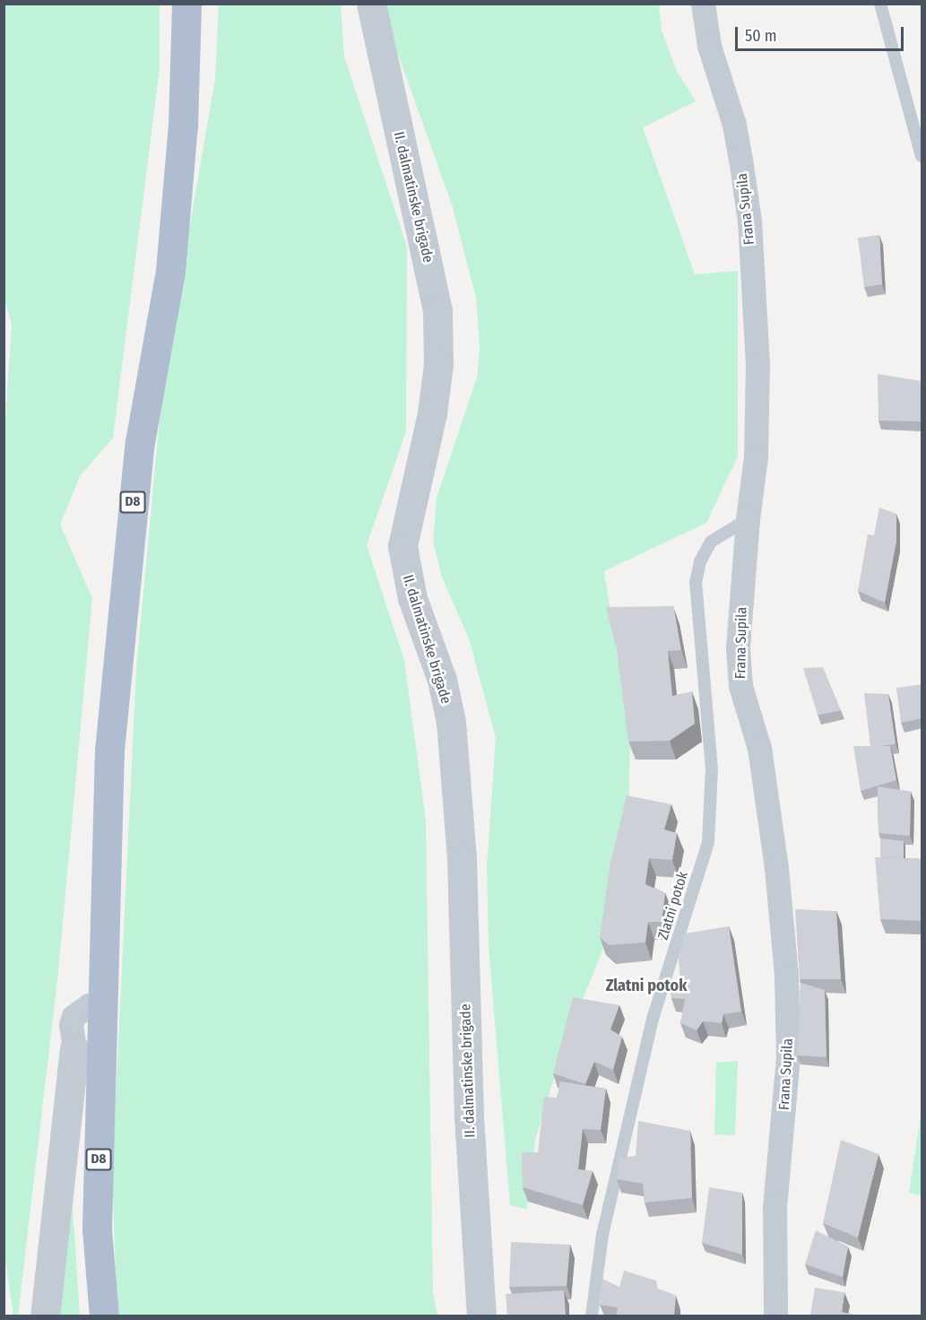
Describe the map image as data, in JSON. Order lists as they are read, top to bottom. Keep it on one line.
{"streets":{"main road":["D8"],"street":["II. dalmatinske brigade","Frana Supila"],"lane":["Zlatni potok"]},"crossings":[["Frana Supila","Zlatni potok"]],"districts":["Zlatni potok"],"scale_bar":"50 m"}
